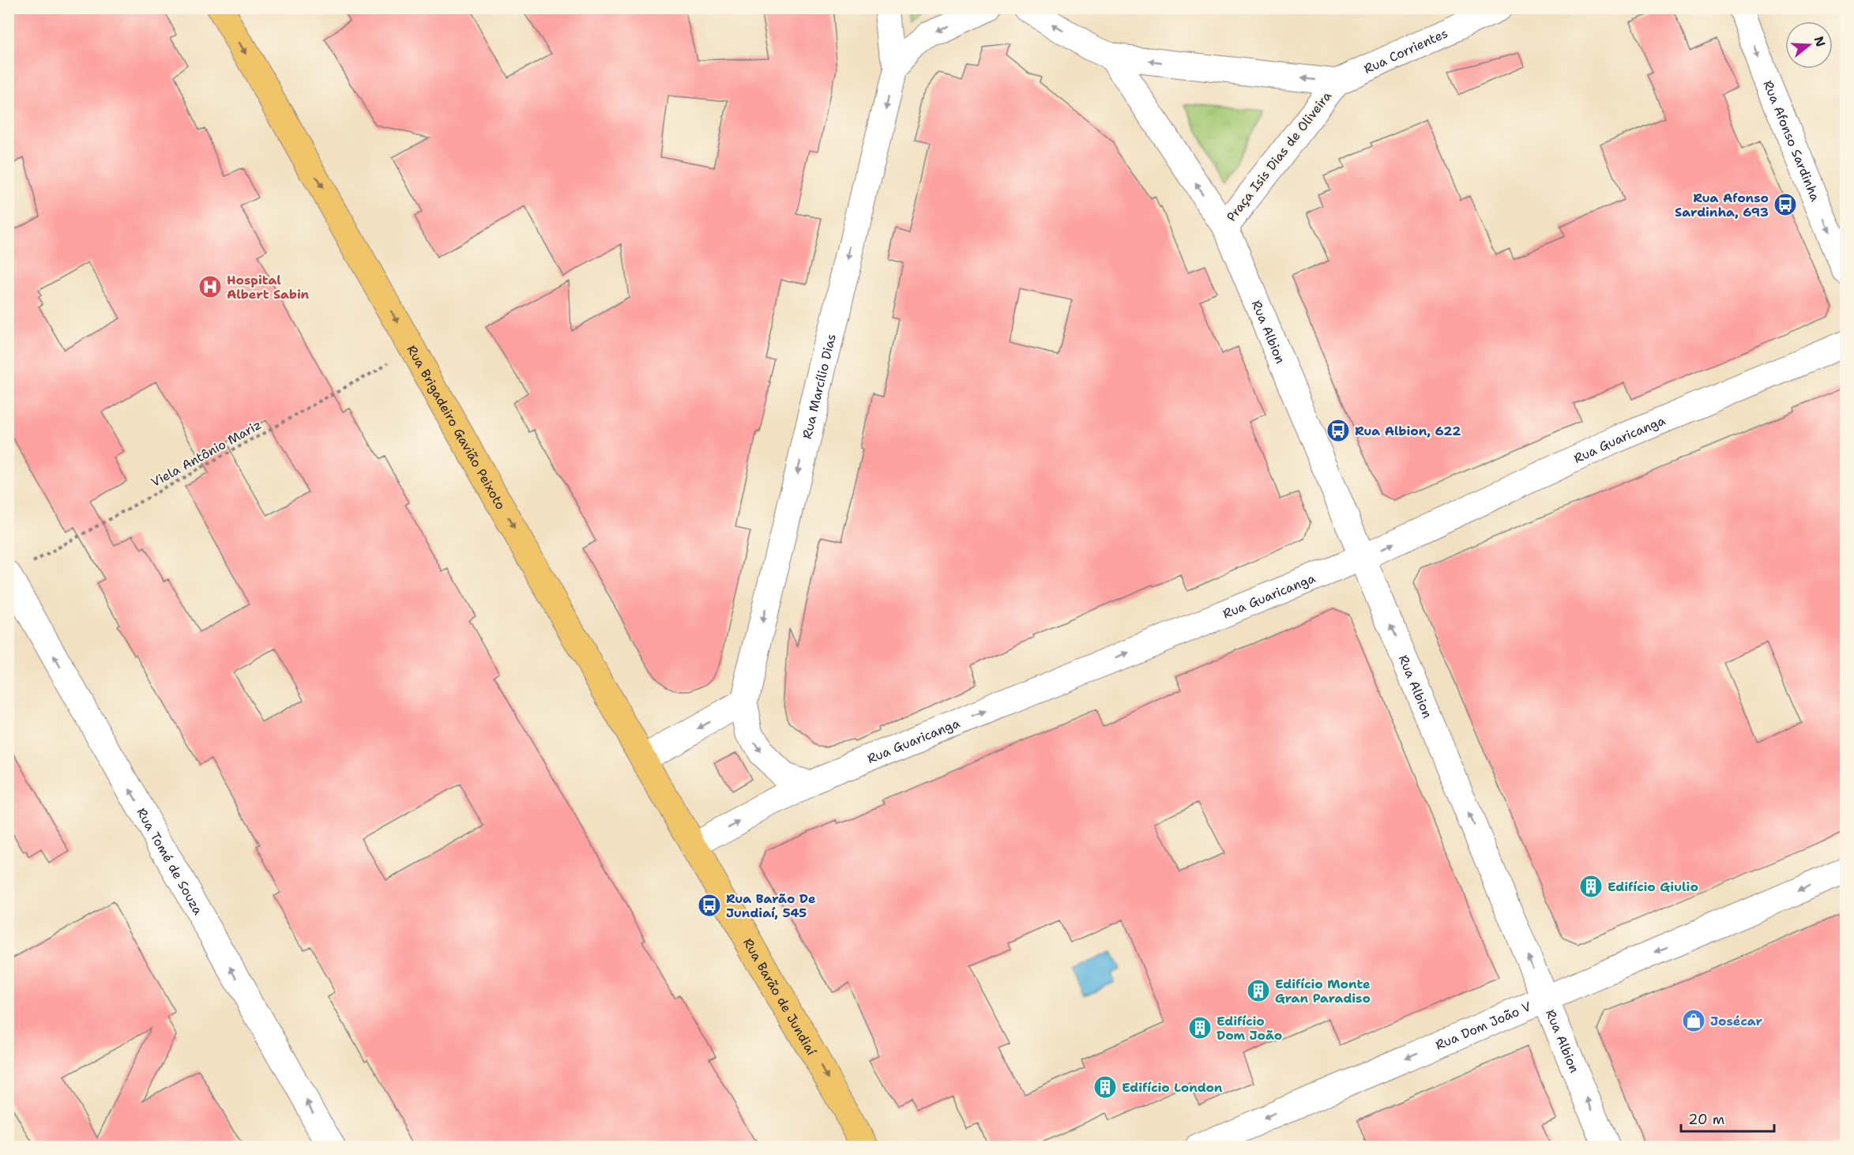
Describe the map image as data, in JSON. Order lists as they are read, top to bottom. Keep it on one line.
{"streets":{"main road":["Rua Brigadeiro Gavião Peixoto","Rua Barão de Jundiaí"],"street":["Rua Corrientes","Rua Afonso Sardinha","Praça Isis Dias de Oliveira","Rua Albion","Rua Marcílio Dias","Rua Guaricanga","Rua Tomé de Souza","Rua Dom João V"],"path":["Viela Antônio Mariz"]},"crossings":[["Rua Corrientes","Praça Isis Dias de Oliveira"],["Praça Isis Dias de Oliveira","Rua Albion"],["Rua Albion","Rua Guaricanga"],["Rua Albion","Rua Dom João V"],["Rua Marcílio Dias","Rua Guaricanga"],["Rua Brigadeiro Gavião Peixoto","Rua Guaricanga"],["Rua Brigadeiro Gavião Peixoto","Viela Antônio Mariz"],["Rua Brigadeiro Gavião Peixoto","Rua Barão de Jundiaí"],["Rua Guaricanga","Rua Barão de Jundiaí"],["Viela Antônio Mariz","Rua Tomé de Souza"]],"one_way":["Rua Afonso Sardinha","Praça Isis Dias de Oliveira","Rua Albion","Rua Marcílio Dias","Rua Brigadeiro Gavião Peixoto","Rua Guaricanga","Rua Tomé de Souza","Rua Barão de Jundiaí","Rua Dom João V"],"places":{"bus stop":["Rua Afonso Sardinha, 693","Rua Albion, 622","Rua Barão De Jundiaí, 545"],"hospital":["Hospital Albert Sabin"],"building":["Edifício Giulio","Edifício Monte Gran Paradiso","Edifício Dom João","Edifício London"],"shop":["Josécar"]},"scale_bar":"20 m","north":"right"}
